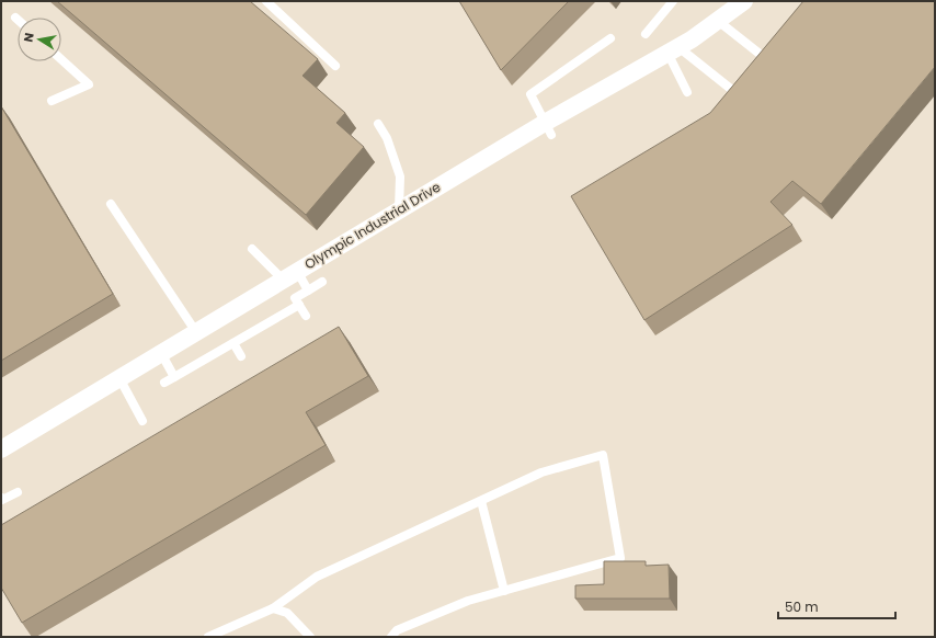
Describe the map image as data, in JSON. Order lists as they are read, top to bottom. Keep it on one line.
{"streets":{"street":["Olympic Industrial Drive"]},"scale_bar":"50 m","north":"left"}
